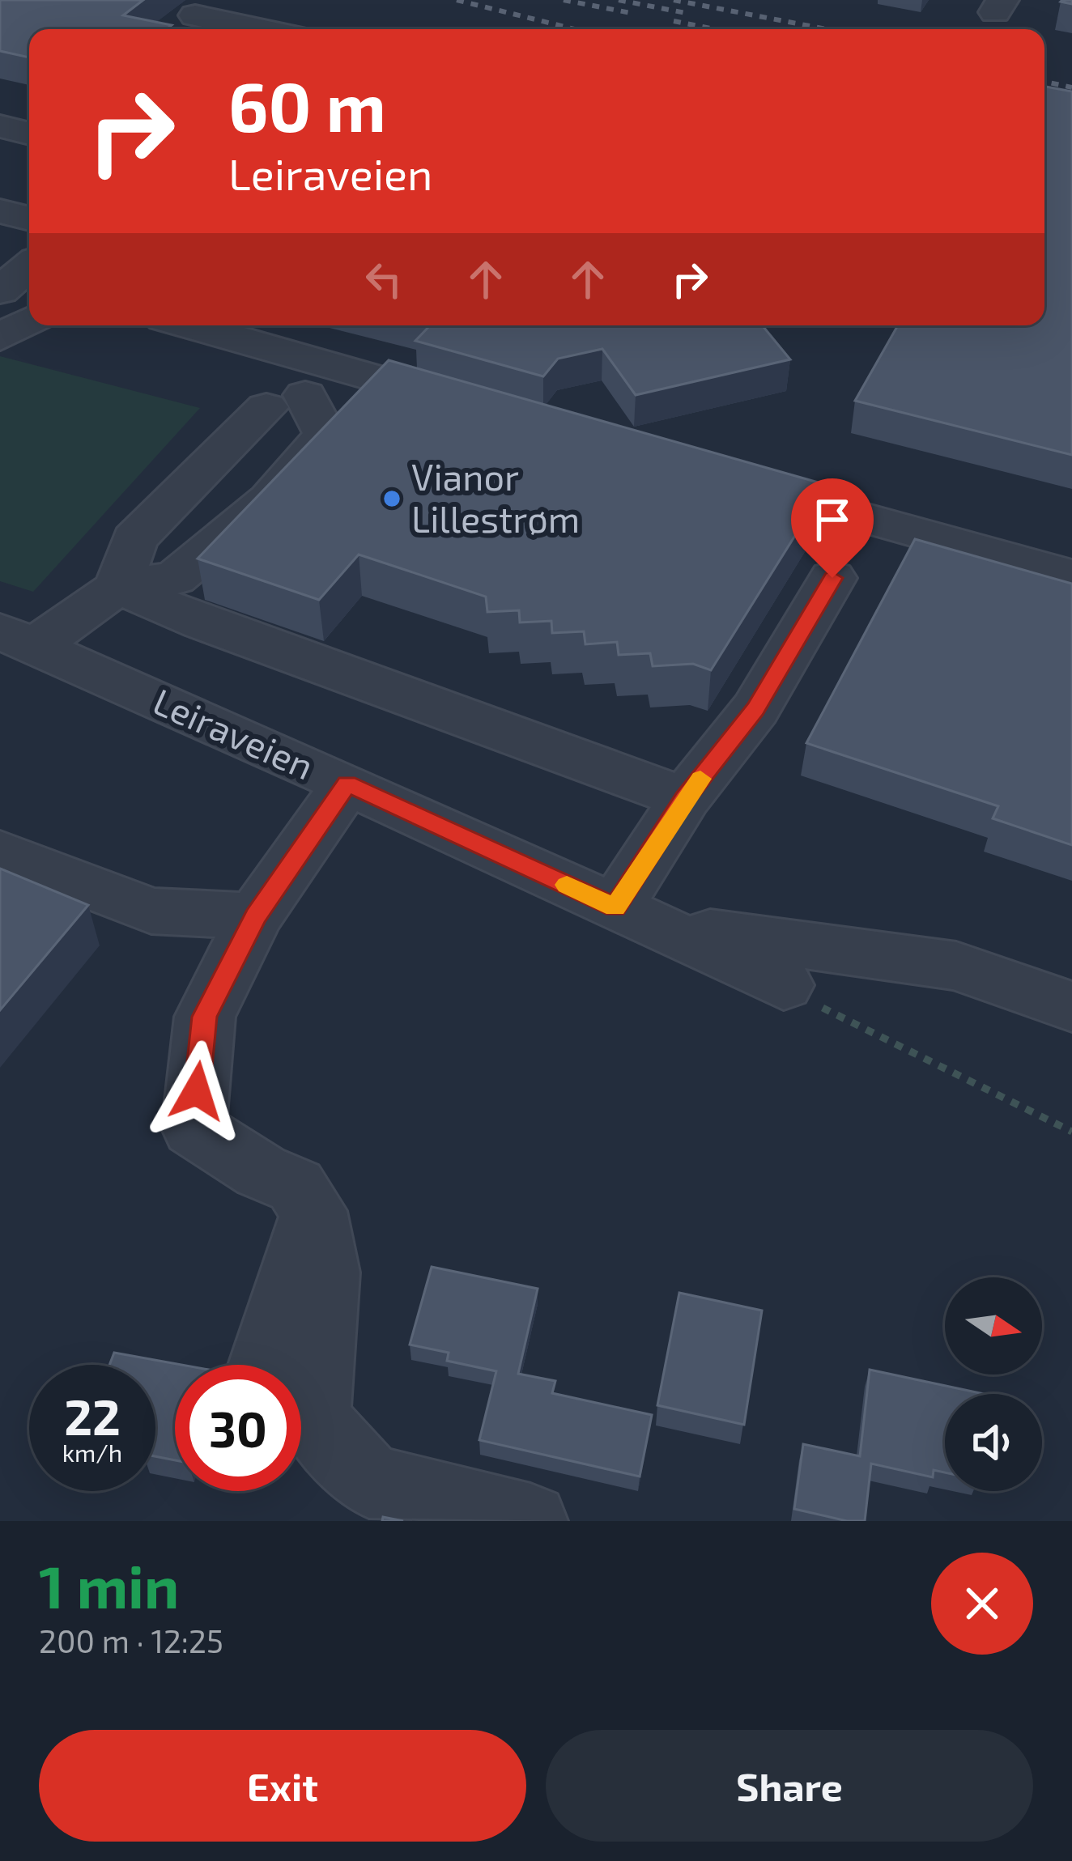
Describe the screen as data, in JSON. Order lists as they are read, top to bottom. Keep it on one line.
{"streets":{"street":["Leiraveien"]},"places":["Vianor Lillestrøm"],"north":"right","page":{"turn":["60 m","Leiraveien"],"speed":"22 km/h","limit":"30","heading":["1 min","200 m · 12:25"],"buttons":["Exit","Share"]}}
